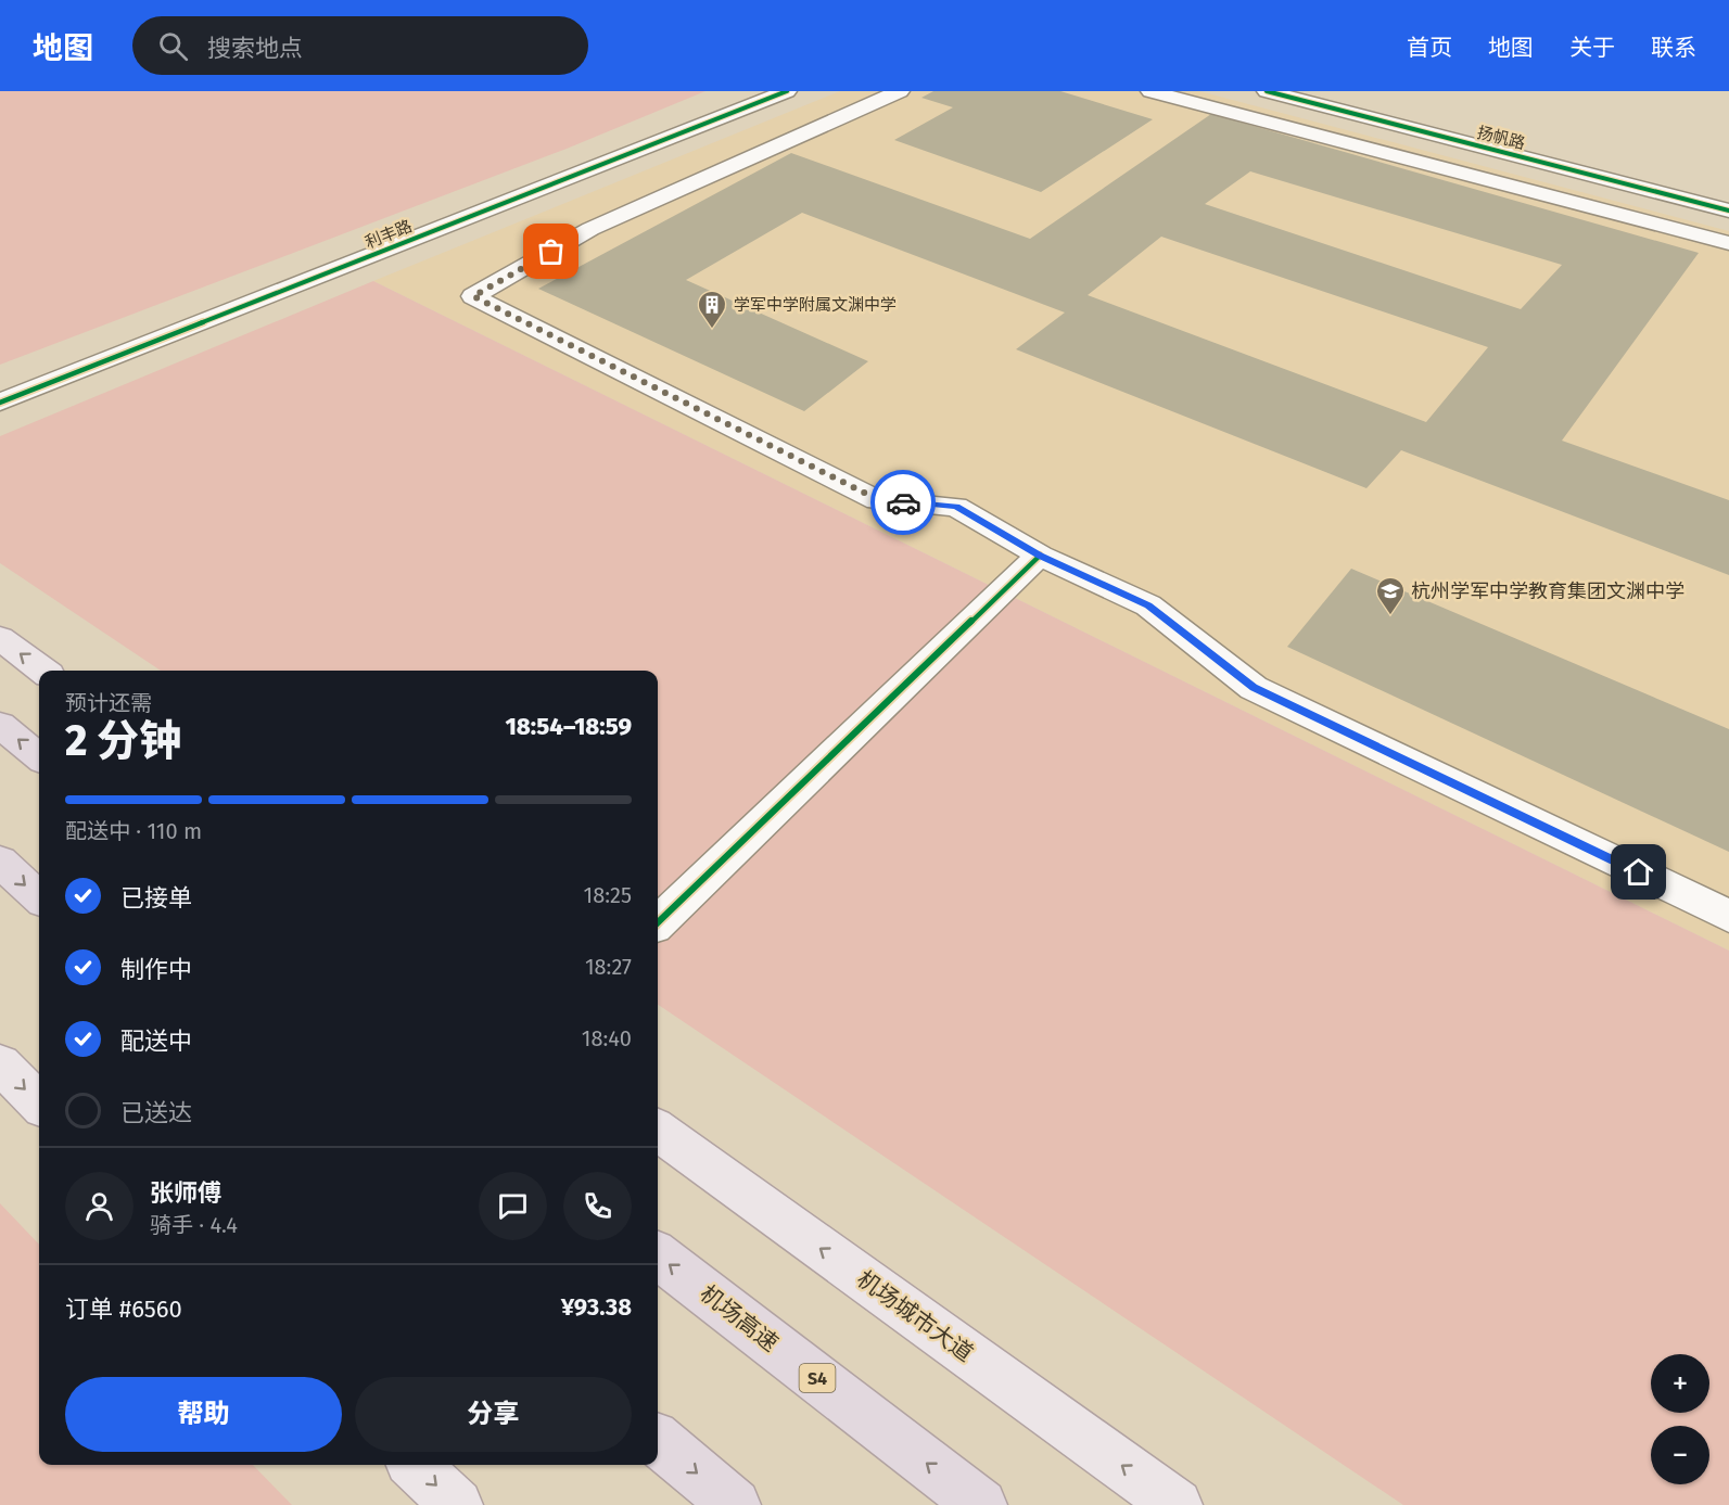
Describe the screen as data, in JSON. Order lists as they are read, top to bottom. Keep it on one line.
{"streets":{"highway":["机场高速","S4"],"main road":["机场城市大道"],"street":["扬帆路","利丰路"]},"one_way":["机场城市大道","机场高速"],"places":{"building":["学军中学附属文渊中学"],"school or university":["杭州学军中学教育集团文渊中学"]},"page":{"header":"地图","search":"搜索地点","nav":["首页","地图","关于","联系"],"heading":["2 分钟","预计还需","18:54–18:59"],"panel":["张师傅","骑手 · 4.4","订单 #6560","¥93.38"],"bar":"配送中 · 110 m","list":[["已接单","18:25"],["制作中","18:27"],["配送中","18:40"],"已送达"],"map_buttons":["+","−"],"buttons":["帮助","分享"]}}
